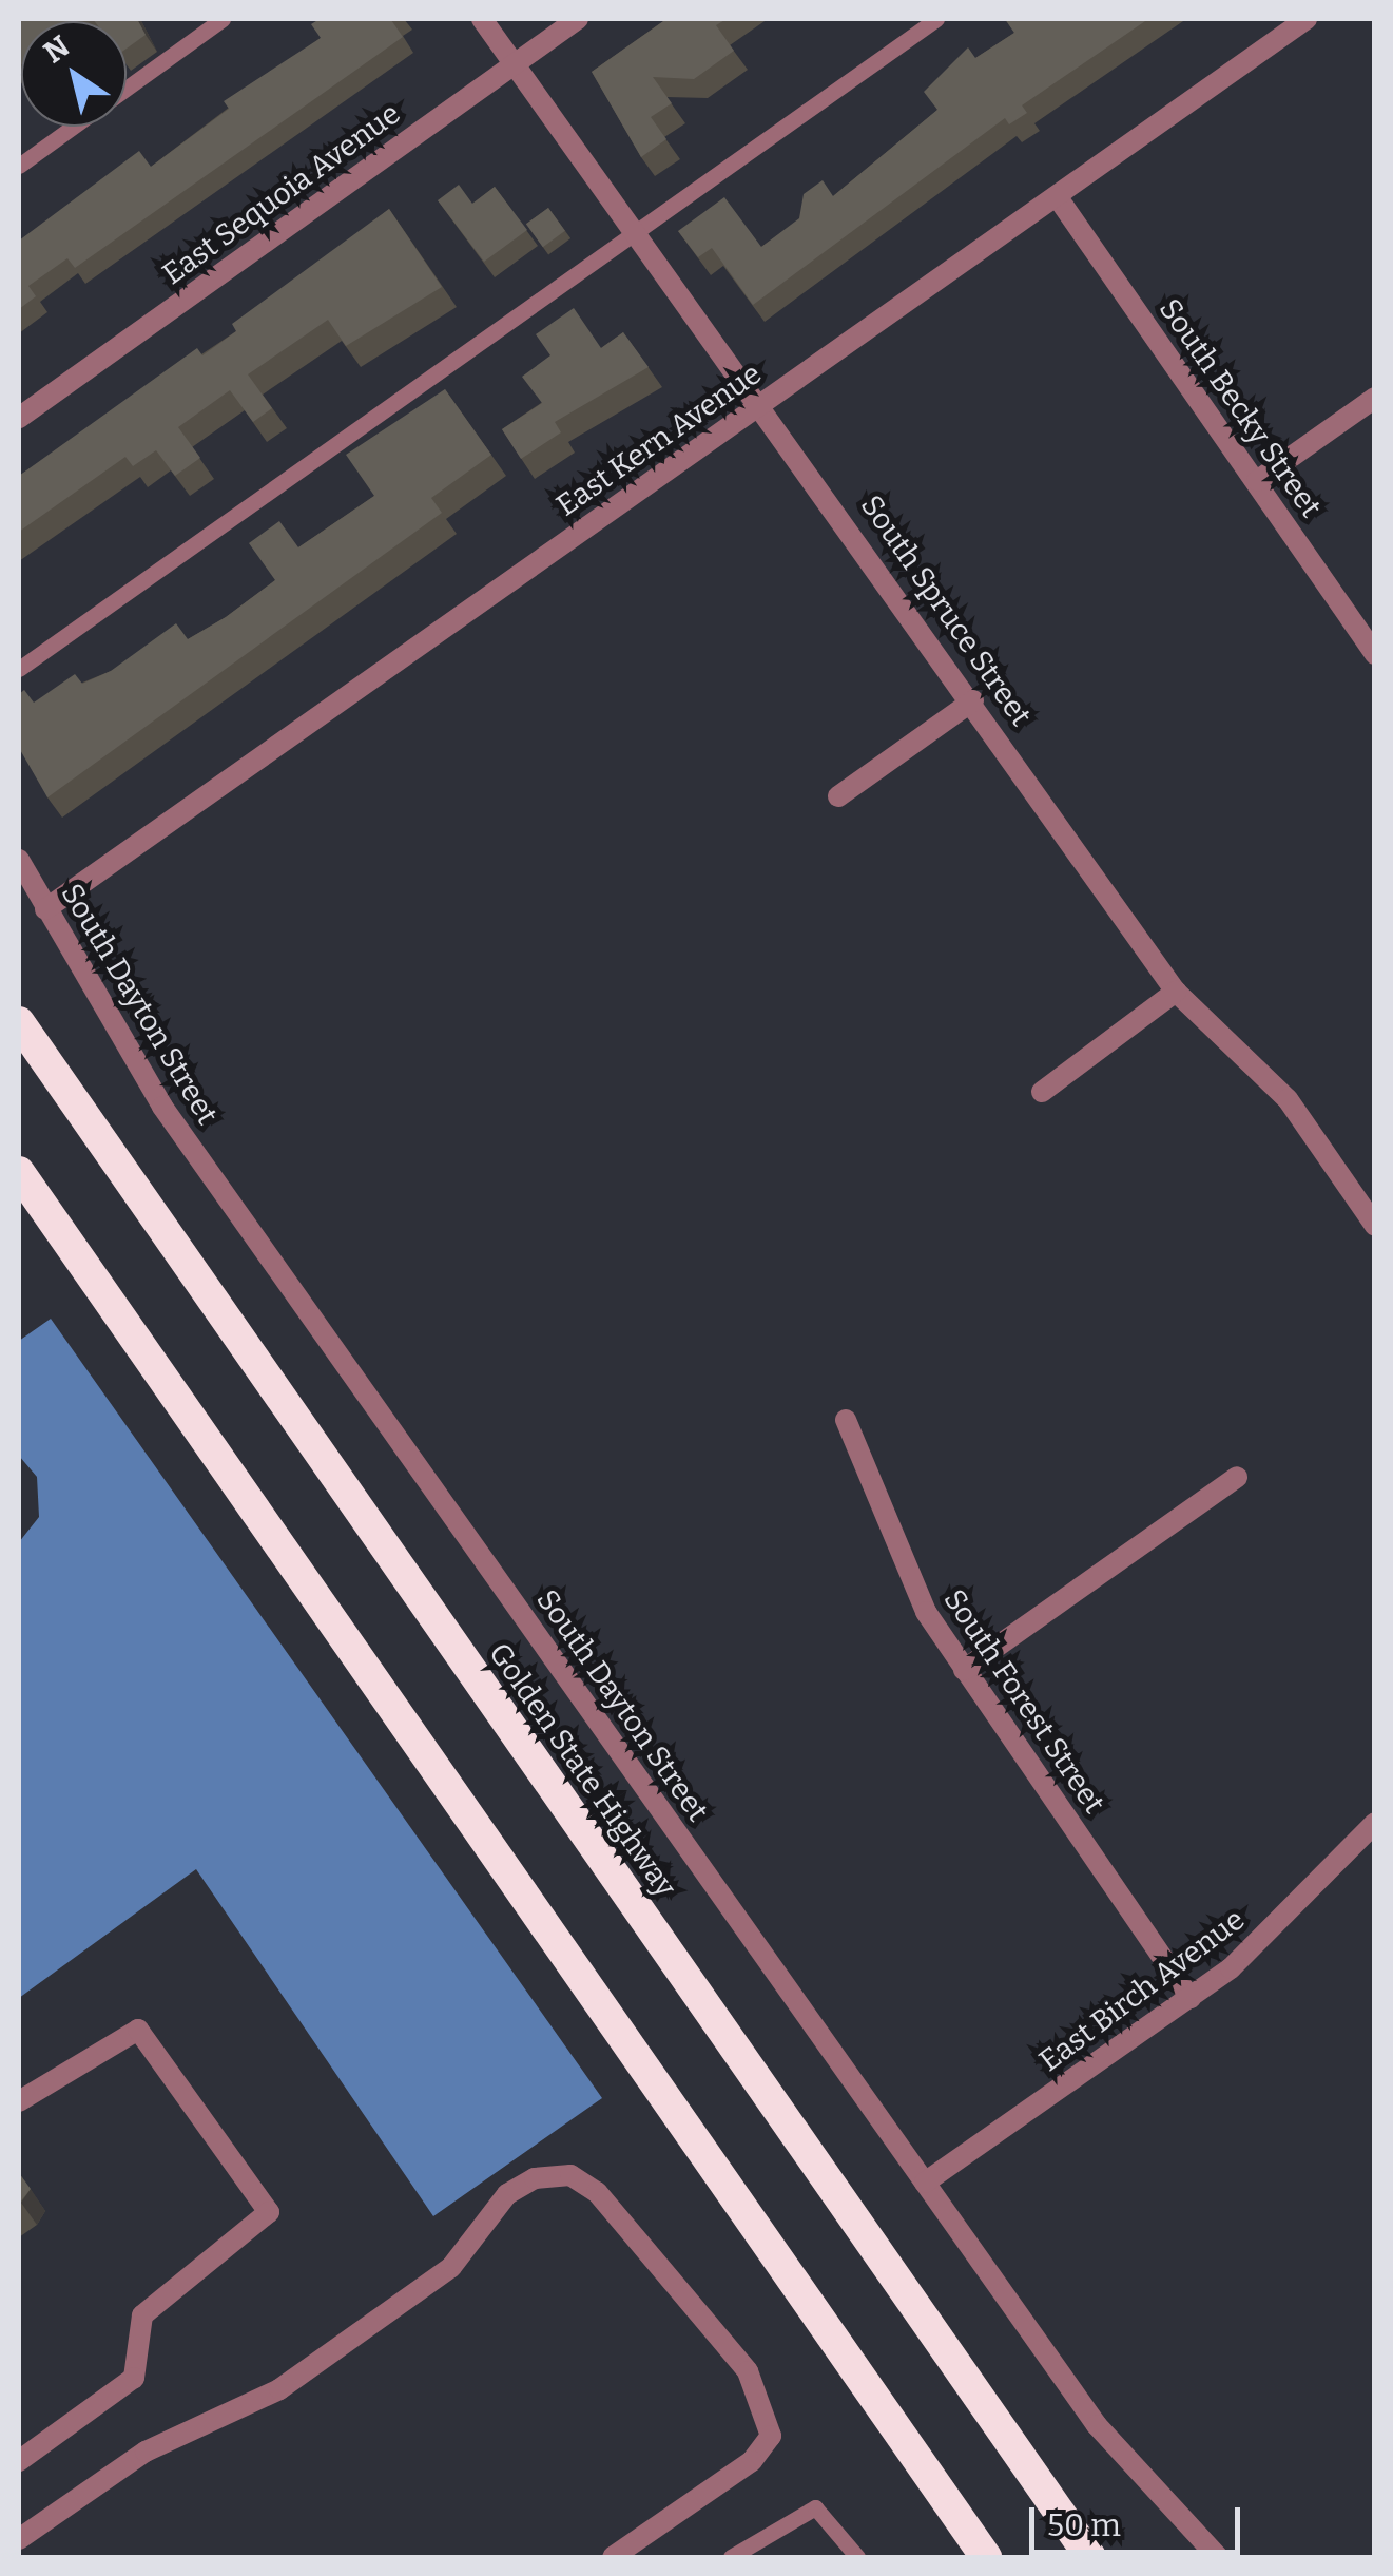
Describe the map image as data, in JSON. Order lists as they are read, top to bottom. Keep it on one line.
{"streets":{"highway":["Golden State Highway"],"street":["East Sequoia Avenue","South Becky Street","East Kern Avenue","South Spruce Street","South Dayton Street","South Forest Street","East Birch Avenue"]},"crossings":[["East Sequoia Avenue","South Spruce Street"],["South Becky Street","East Kern Avenue"],["East Kern Avenue","South Spruce Street"],["East Kern Avenue","South Dayton Street"],["South Dayton Street","East Birch Avenue"],["South Forest Street","East Birch Avenue"]],"scale_bar":"50 m","north":"top left"}
